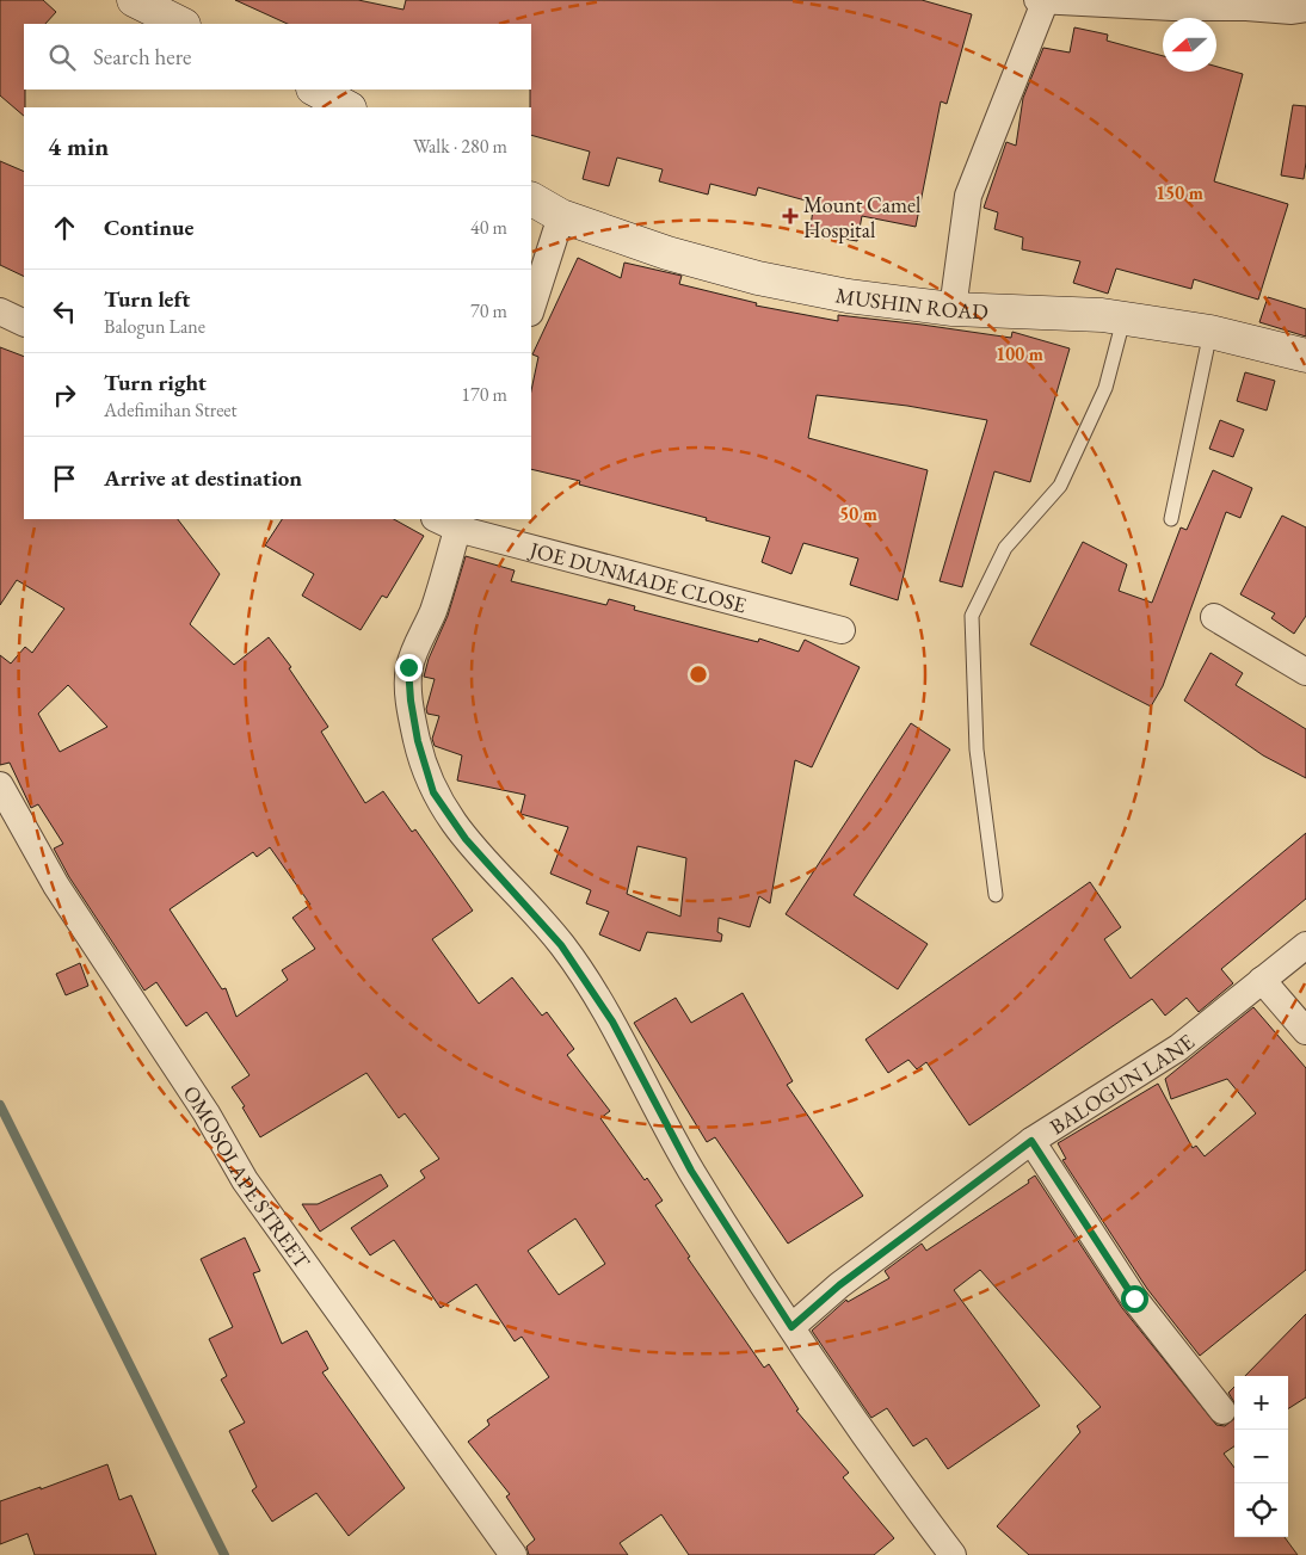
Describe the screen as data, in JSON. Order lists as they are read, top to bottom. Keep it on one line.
{"streets":{"main road":["MUSHIN ROAD"],"street":["JOE DUNMADE CLOSE","BALOGUN LANE","OMOSOLAPE STREET"]},"places":{"health":["Mount Camel Hospital"]},"north":"left","page":{"search":"Search here","heading":["4 min","Walk · 280 m"],"list":[["Continue","40 m"],["Turn left","Balogun Lane","70 m"],["Turn right","Adefimihan Street","170 m"],"Arrive at destination"],"map_buttons":["+","−"]},"rings":["150 m","100 m","50 m"]}
